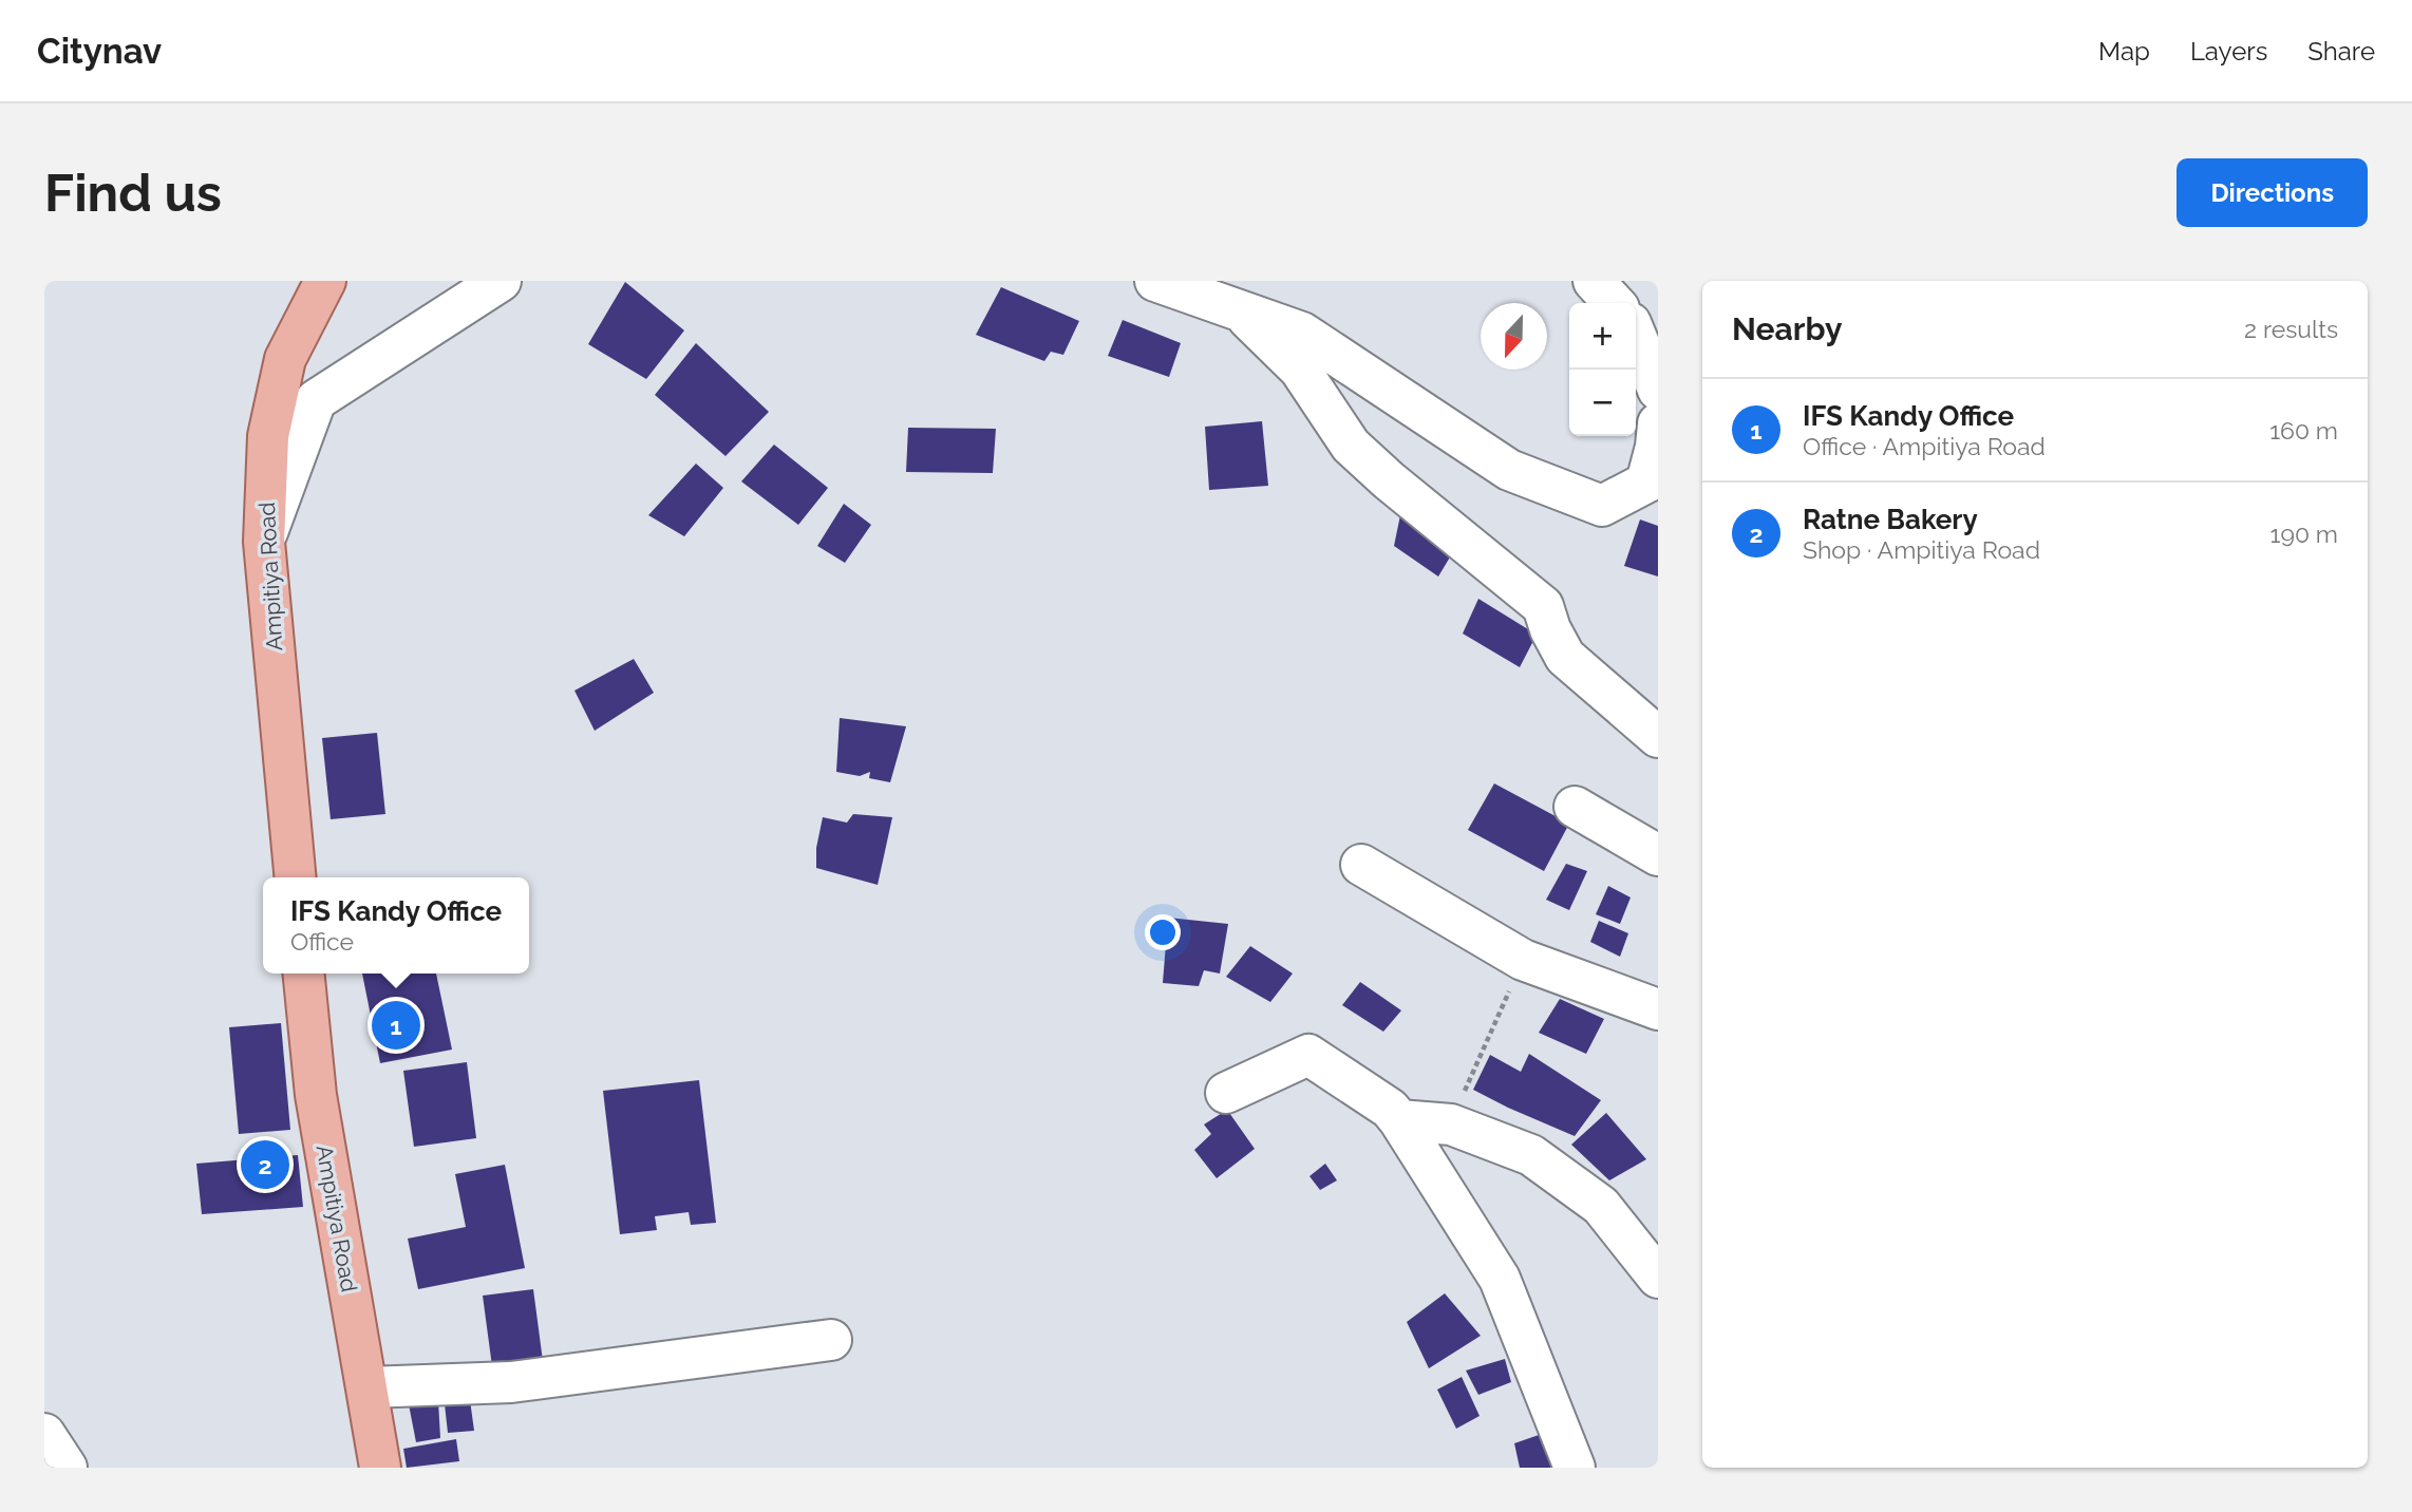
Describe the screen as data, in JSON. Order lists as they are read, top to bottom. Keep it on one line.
{"streets":{"main road":["Ampitiya Road"]},"north":"bottom","page":{"header":"Citynav","nav":["Map","Layers","Share"],"buttons":"Directions","title":"Find us","heading":["Nearby","2 results"],"map_buttons":["+","−"],"list":[{"mark":"1","name":"IFS Kandy Office","note":"Office · Ampitiya Road","value":"160 m"},{"mark":"2","name":"Ratne Bakery","note":"Shop · Ampitiya Road","value":"190 m"}],"popup":["IFS Kandy Office","Office"],"pins":["1","2"]}}
